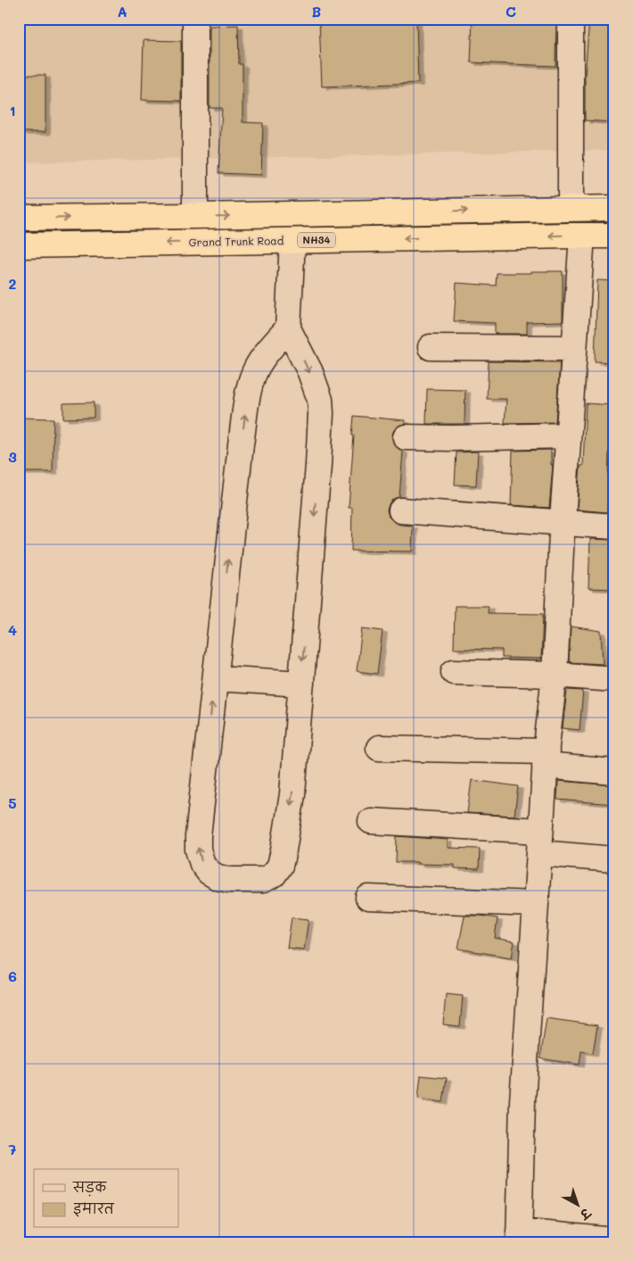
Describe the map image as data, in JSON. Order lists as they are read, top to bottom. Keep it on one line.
{"streets":{"highway":["NH34","Grand Trunk Road"]},"legend":["सड़क","इमारत"],"north":"bottom right","grid":{"columns":["A","B","C"],"rows":["1","2","3","4","5","6","7"]}}
